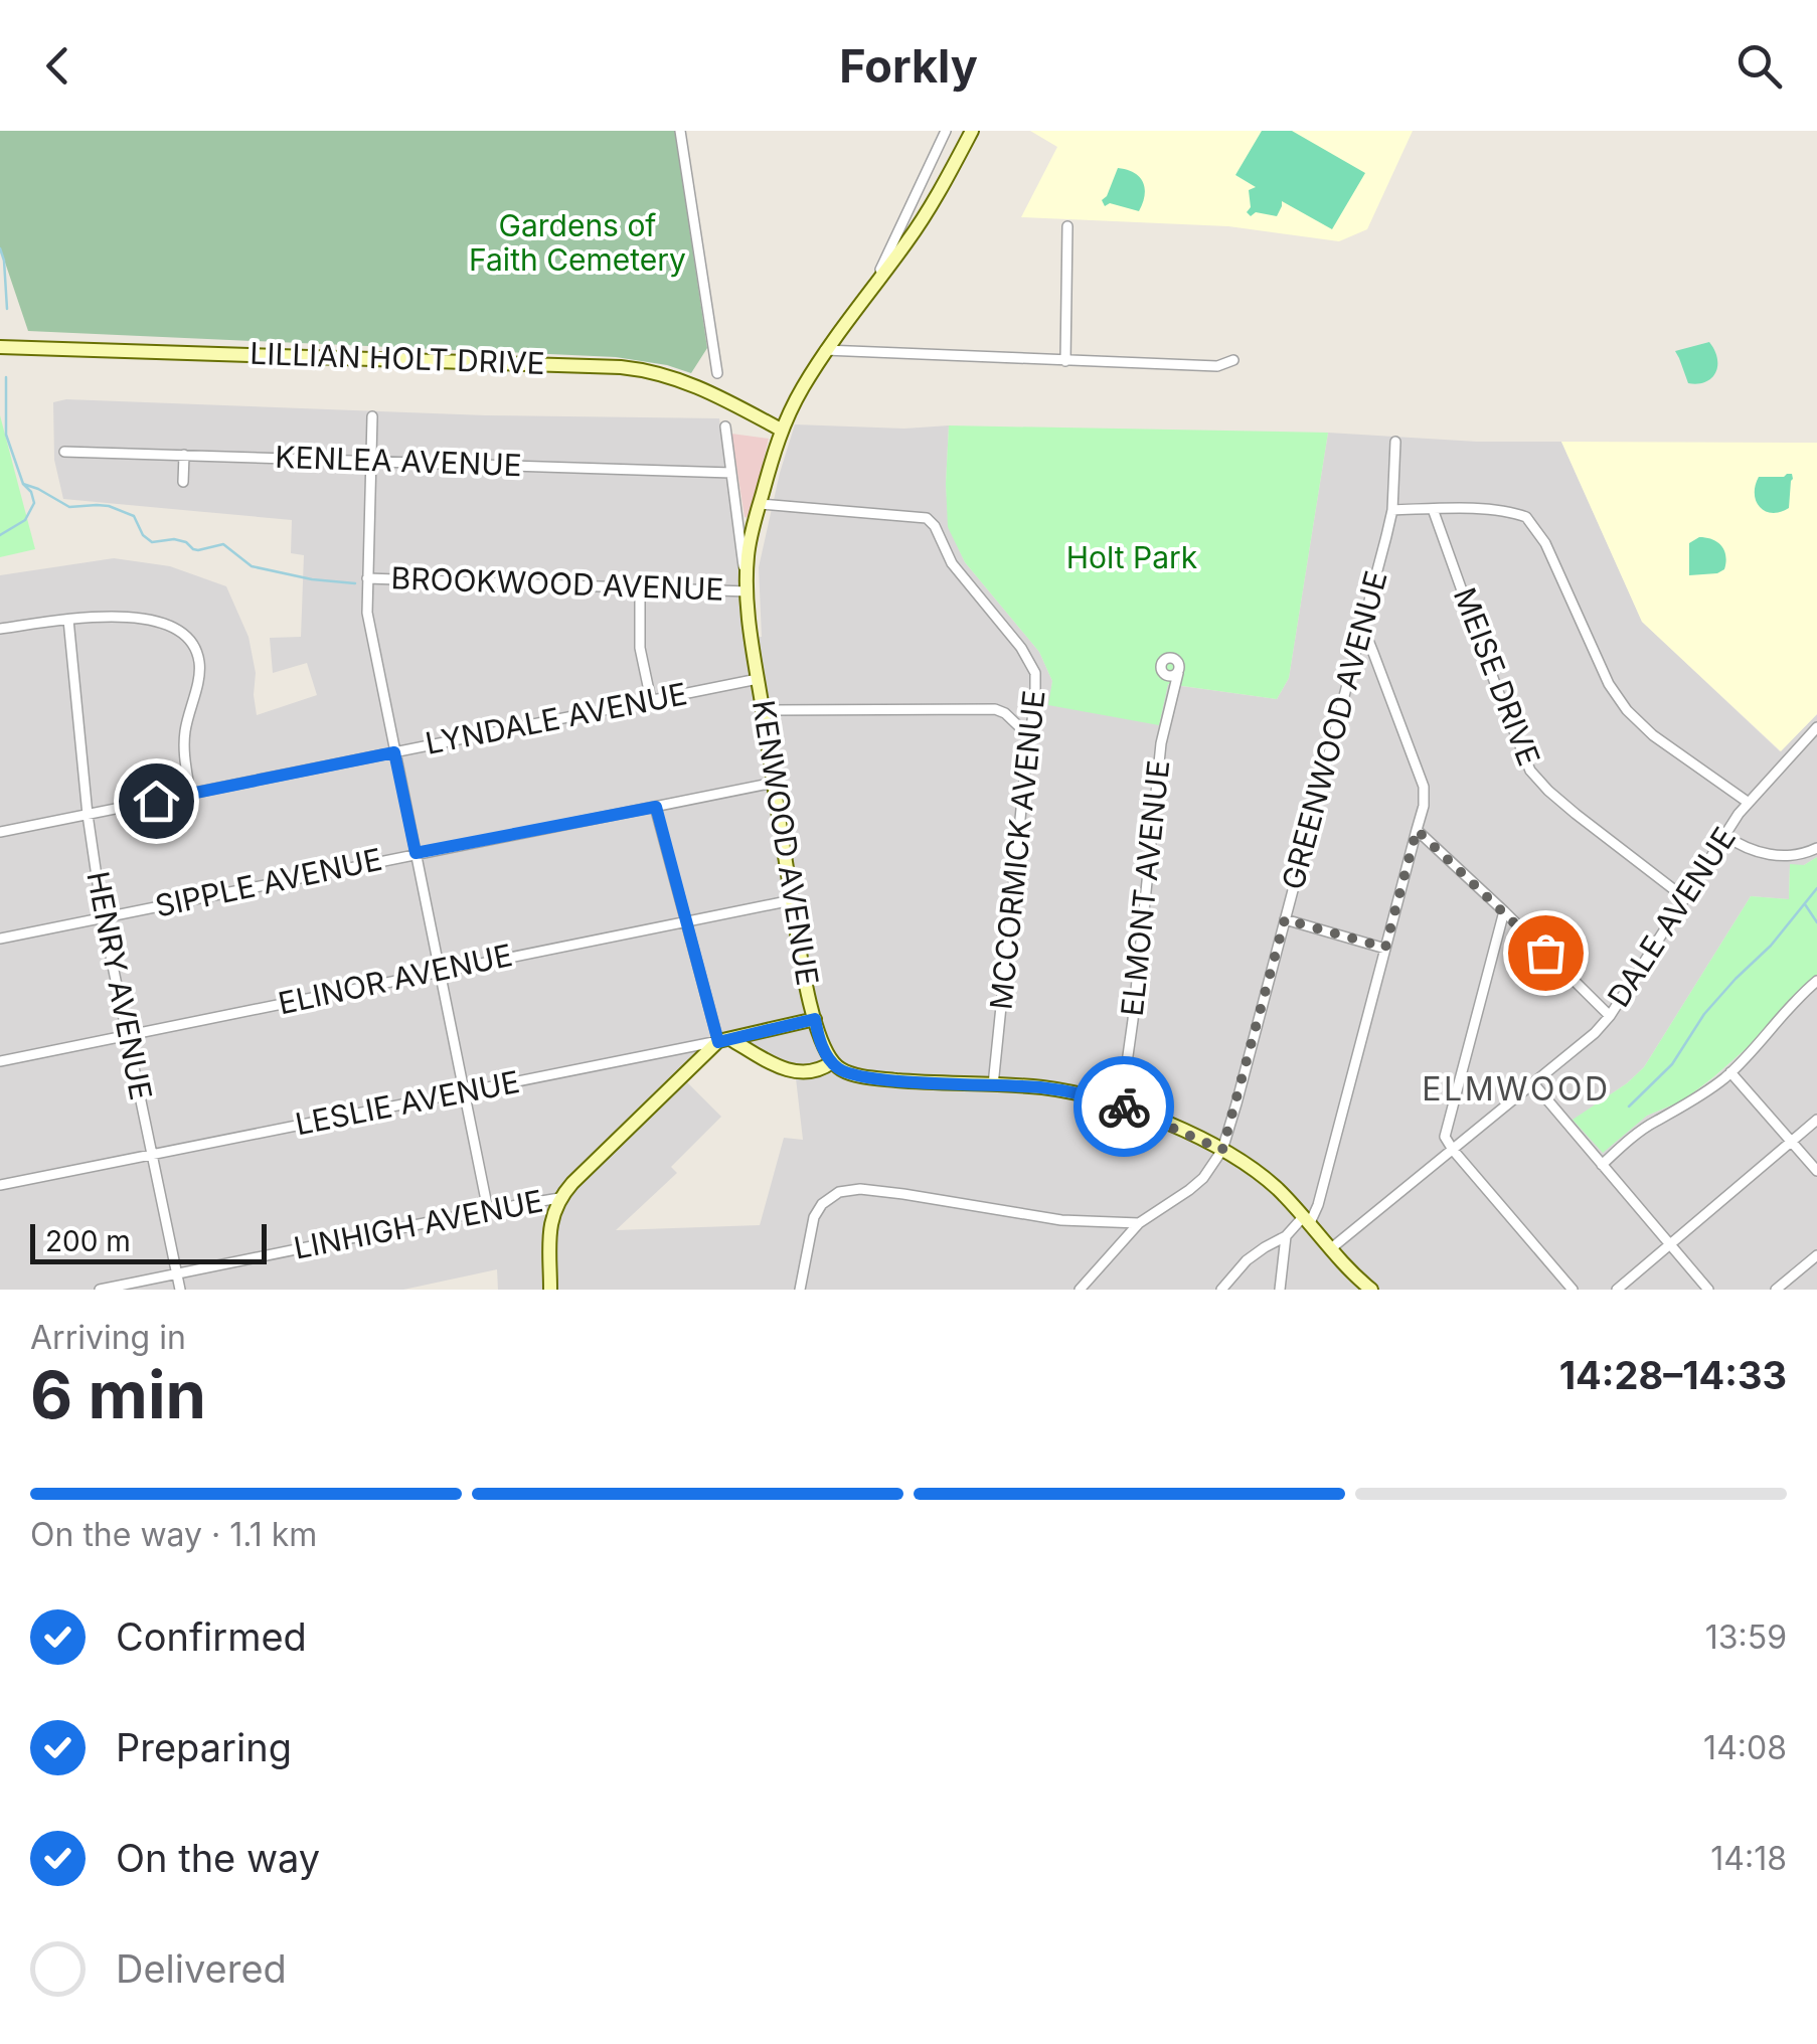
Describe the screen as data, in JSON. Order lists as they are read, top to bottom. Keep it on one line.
{"streets":{"main road":["LILLIAN HOLT DRIVE","KENWOOD AVENUE","LESLIE AVENUE"],"street":["KENLEA AVENUE","BROOKWOOD AVENUE","MEISE DRIVE","LYNDALE AVENUE","GREENWOOD AVENUE","MCCORMICK AVENUE","SIPPLE AVENUE","ELMONT AVENUE","DALE AVENUE","ELINOR AVENUE","HENRY AVENUE","LINHIGH AVENUE"]},"crossings":[["LILLIAN HOLT DRIVE","KENWOOD AVENUE"],["BROOKWOOD AVENUE","KENWOOD AVENUE"],["MEISE DRIVE","DALE AVENUE"],["LYNDALE AVENUE","KENWOOD AVENUE"],["LYNDALE AVENUE","HENRY AVENUE"],["KENWOOD AVENUE","MCCORMICK AVENUE"],["KENWOOD AVENUE","SIPPLE AVENUE"],["KENWOOD AVENUE","ELINOR AVENUE"],["KENWOOD AVENUE","LESLIE AVENUE"],["SIPPLE AVENUE","HENRY AVENUE"],["ELINOR AVENUE","HENRY AVENUE"],["HENRY AVENUE","LESLIE AVENUE"],["HENRY AVENUE","LINHIGH AVENUE"]],"districts":["ELMWOOD"],"parks":["Gardens of Faith Cemetery","Holt Park"],"scale_bar":"200 m","page":{"header":"Forkly","scale":"200 m","heading":["6 min","Arriving in","14:28–14:33"],"bar":"On the way · 1.1 km","list":[["Confirmed","13:59"],["Preparing","14:08"],["On the way","14:18"],"Delivered"]}}
